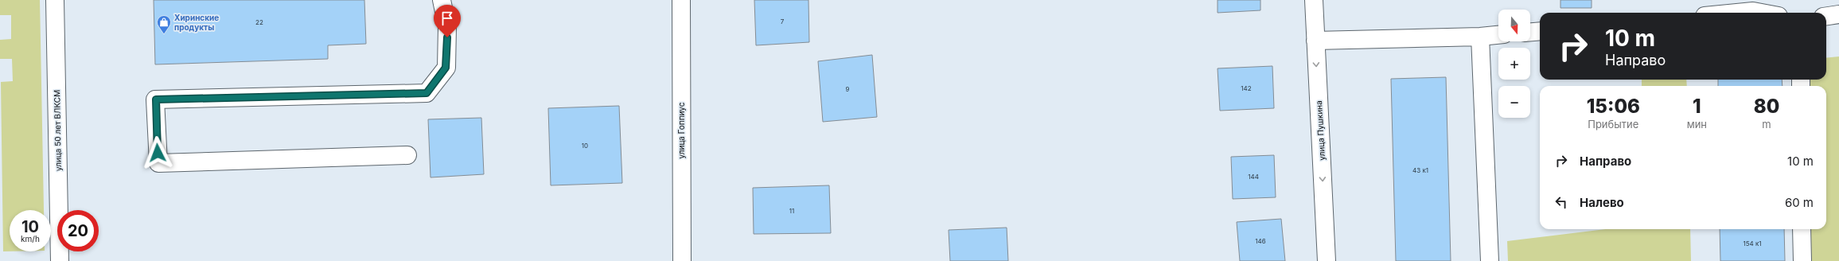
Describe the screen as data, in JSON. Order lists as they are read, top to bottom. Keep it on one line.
{"streets":{"street":["улица 50 лет ВЛКСМ","улица Гоппиус","улица Пушкина"]},"one_way":["улица Пушкина"],"places":{"shop":["Хиринские продукты"]},"house_numbers":["7","22","142","9","10","43 к1","144","11","146","154 к1"],"north":"bottom","page":{"map_buttons":["+","−"],"turn":["10 m","Направо"],"eta":["15:06","Прибытие","1","мин","80","m"],"list":[{"name":"Направо","value":"10 m"},{"name":"Налево","value":"60 m"}],"speed":"10 km/h","limit":"20"}}
